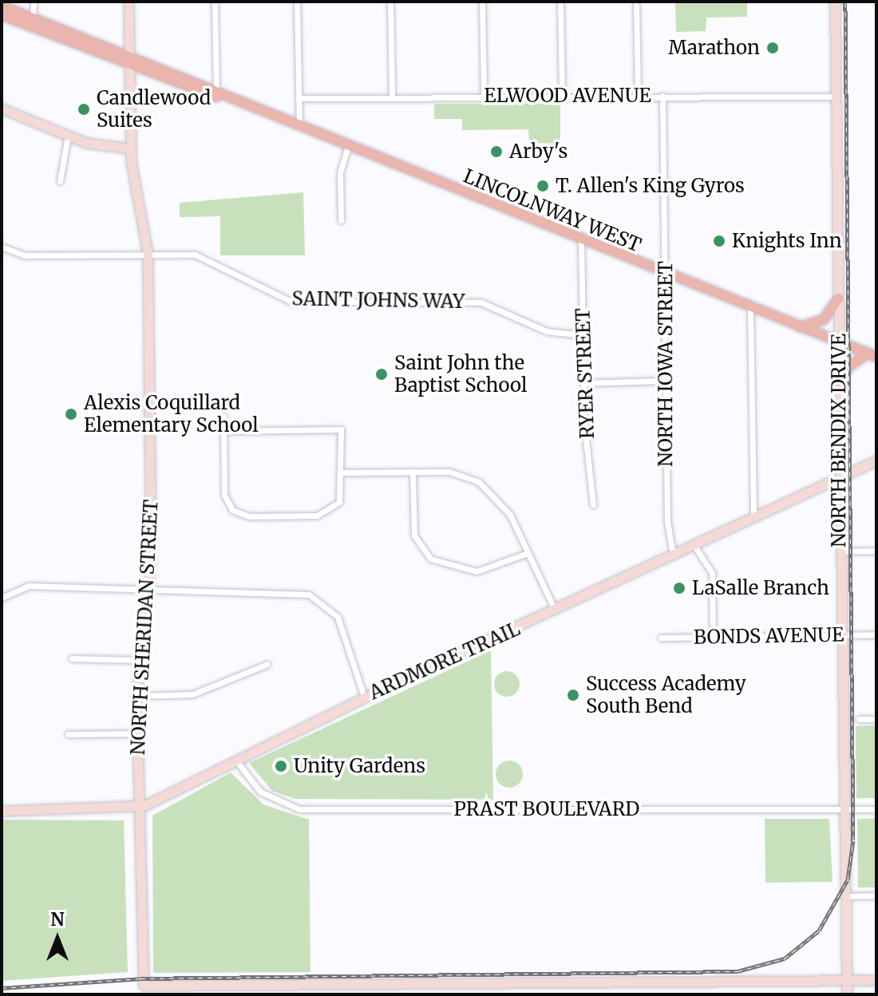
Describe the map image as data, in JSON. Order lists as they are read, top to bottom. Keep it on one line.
{"streets":{"main road":["LINCOLNWAY WEST"],"street":["ELWOOD AVENUE","SAINT JOHNS WAY","NORTH IOWA STREET","RYER STREET","NORTH BENDIX DRIVE","NORTH SHERIDAN STREET","BONDS AVENUE","ARDMORE TRAIL","PRAST BOULEVARD"]},"crossings":[["ELWOOD AVENUE","NORTH IOWA STREET"],["ELWOOD AVENUE","NORTH BENDIX DRIVE"],["LINCOLNWAY WEST","NORTH IOWA STREET"],["LINCOLNWAY WEST","RYER STREET"],["LINCOLNWAY WEST","NORTH BENDIX DRIVE"],["LINCOLNWAY WEST","NORTH SHERIDAN STREET"],["SAINT JOHNS WAY","RYER STREET"],["SAINT JOHNS WAY","NORTH SHERIDAN STREET"],["NORTH IOWA STREET","ARDMORE TRAIL"],["NORTH BENDIX DRIVE","NORTH SHERIDAN STREET"],["NORTH BENDIX DRIVE","BONDS AVENUE"],["NORTH BENDIX DRIVE","ARDMORE TRAIL"],["NORTH BENDIX DRIVE","PRAST BOULEVARD"],["NORTH SHERIDAN STREET","ARDMORE TRAIL"],["ARDMORE TRAIL","PRAST BOULEVARD"]],"places":["Marathon","Candlewood Suites","Arby's","T. Allen's King Gyros","Knights Inn","Saint John the Baptist School","Alexis Coquillard Elementary School","LaSalle Branch","Success Academy South Bend","Unity Gardens"],"north":"top"}
